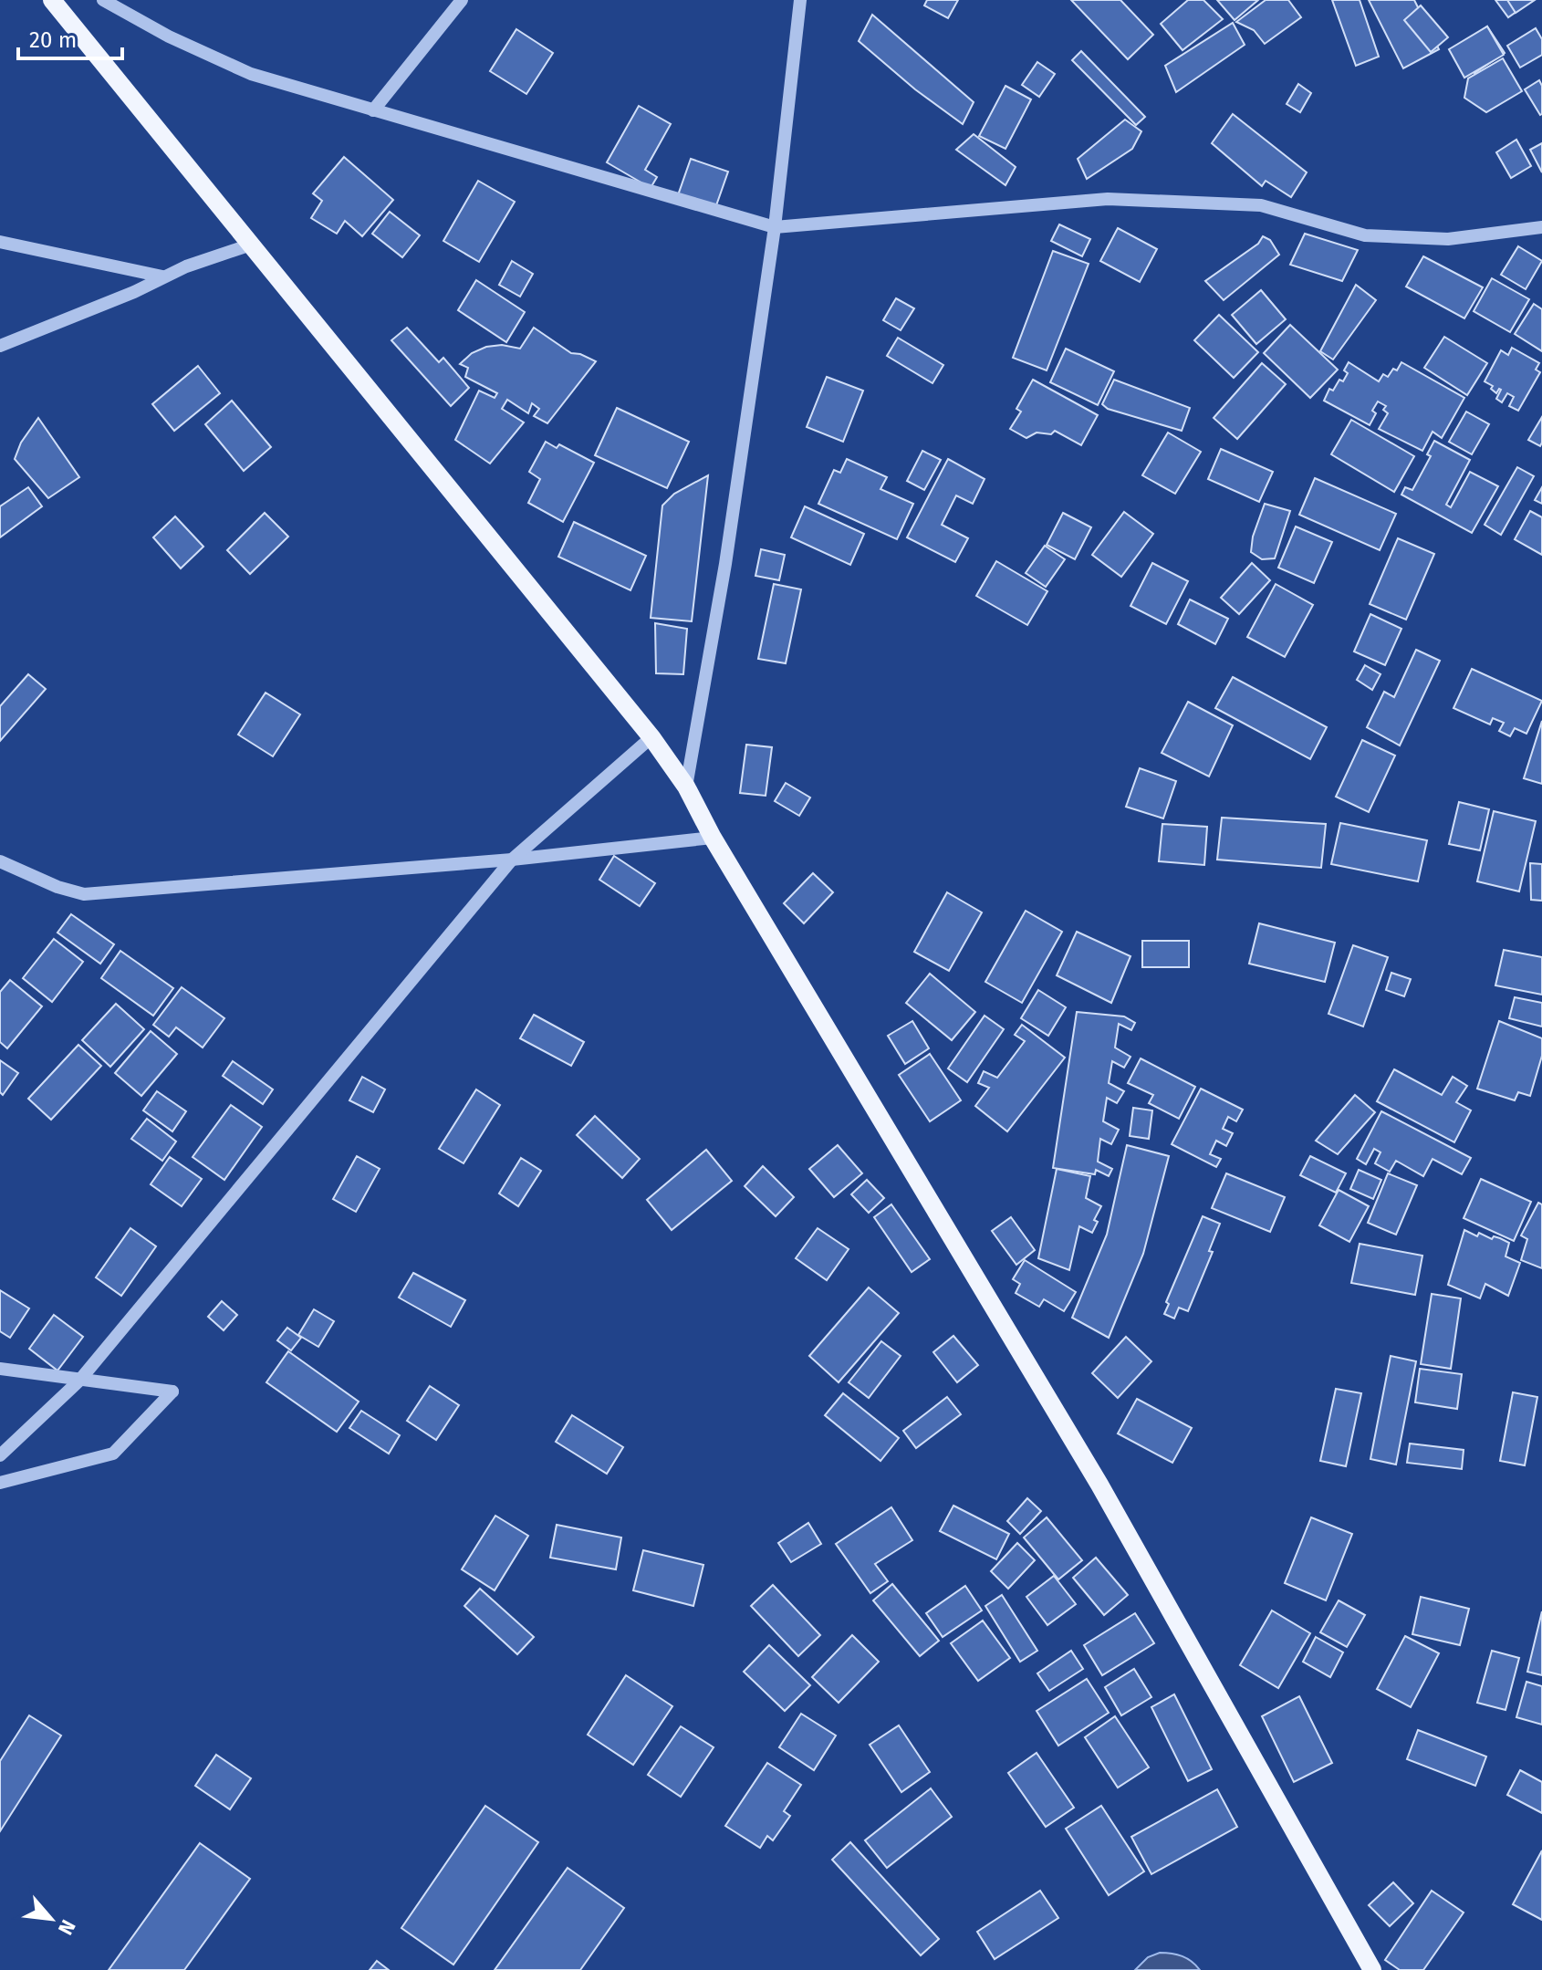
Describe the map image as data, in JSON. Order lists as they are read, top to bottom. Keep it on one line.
{"scale_bar":"20 m","north":"bottom right"}
